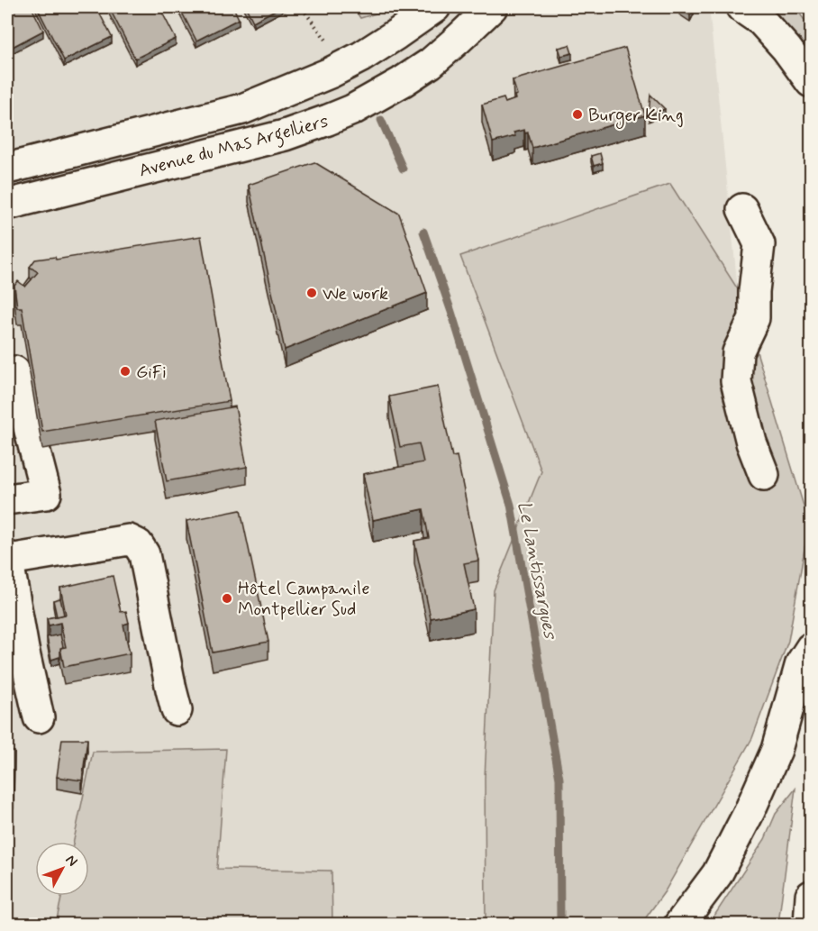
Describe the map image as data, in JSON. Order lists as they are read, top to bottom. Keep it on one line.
{"streets":{"main road":["Avenue du Mas Argelliers"]},"water":["Le Lantissargues"],"places":["Burger King","We work","GiFi","Hôtel Campanile Montpellier Sud"],"north":"top right"}
